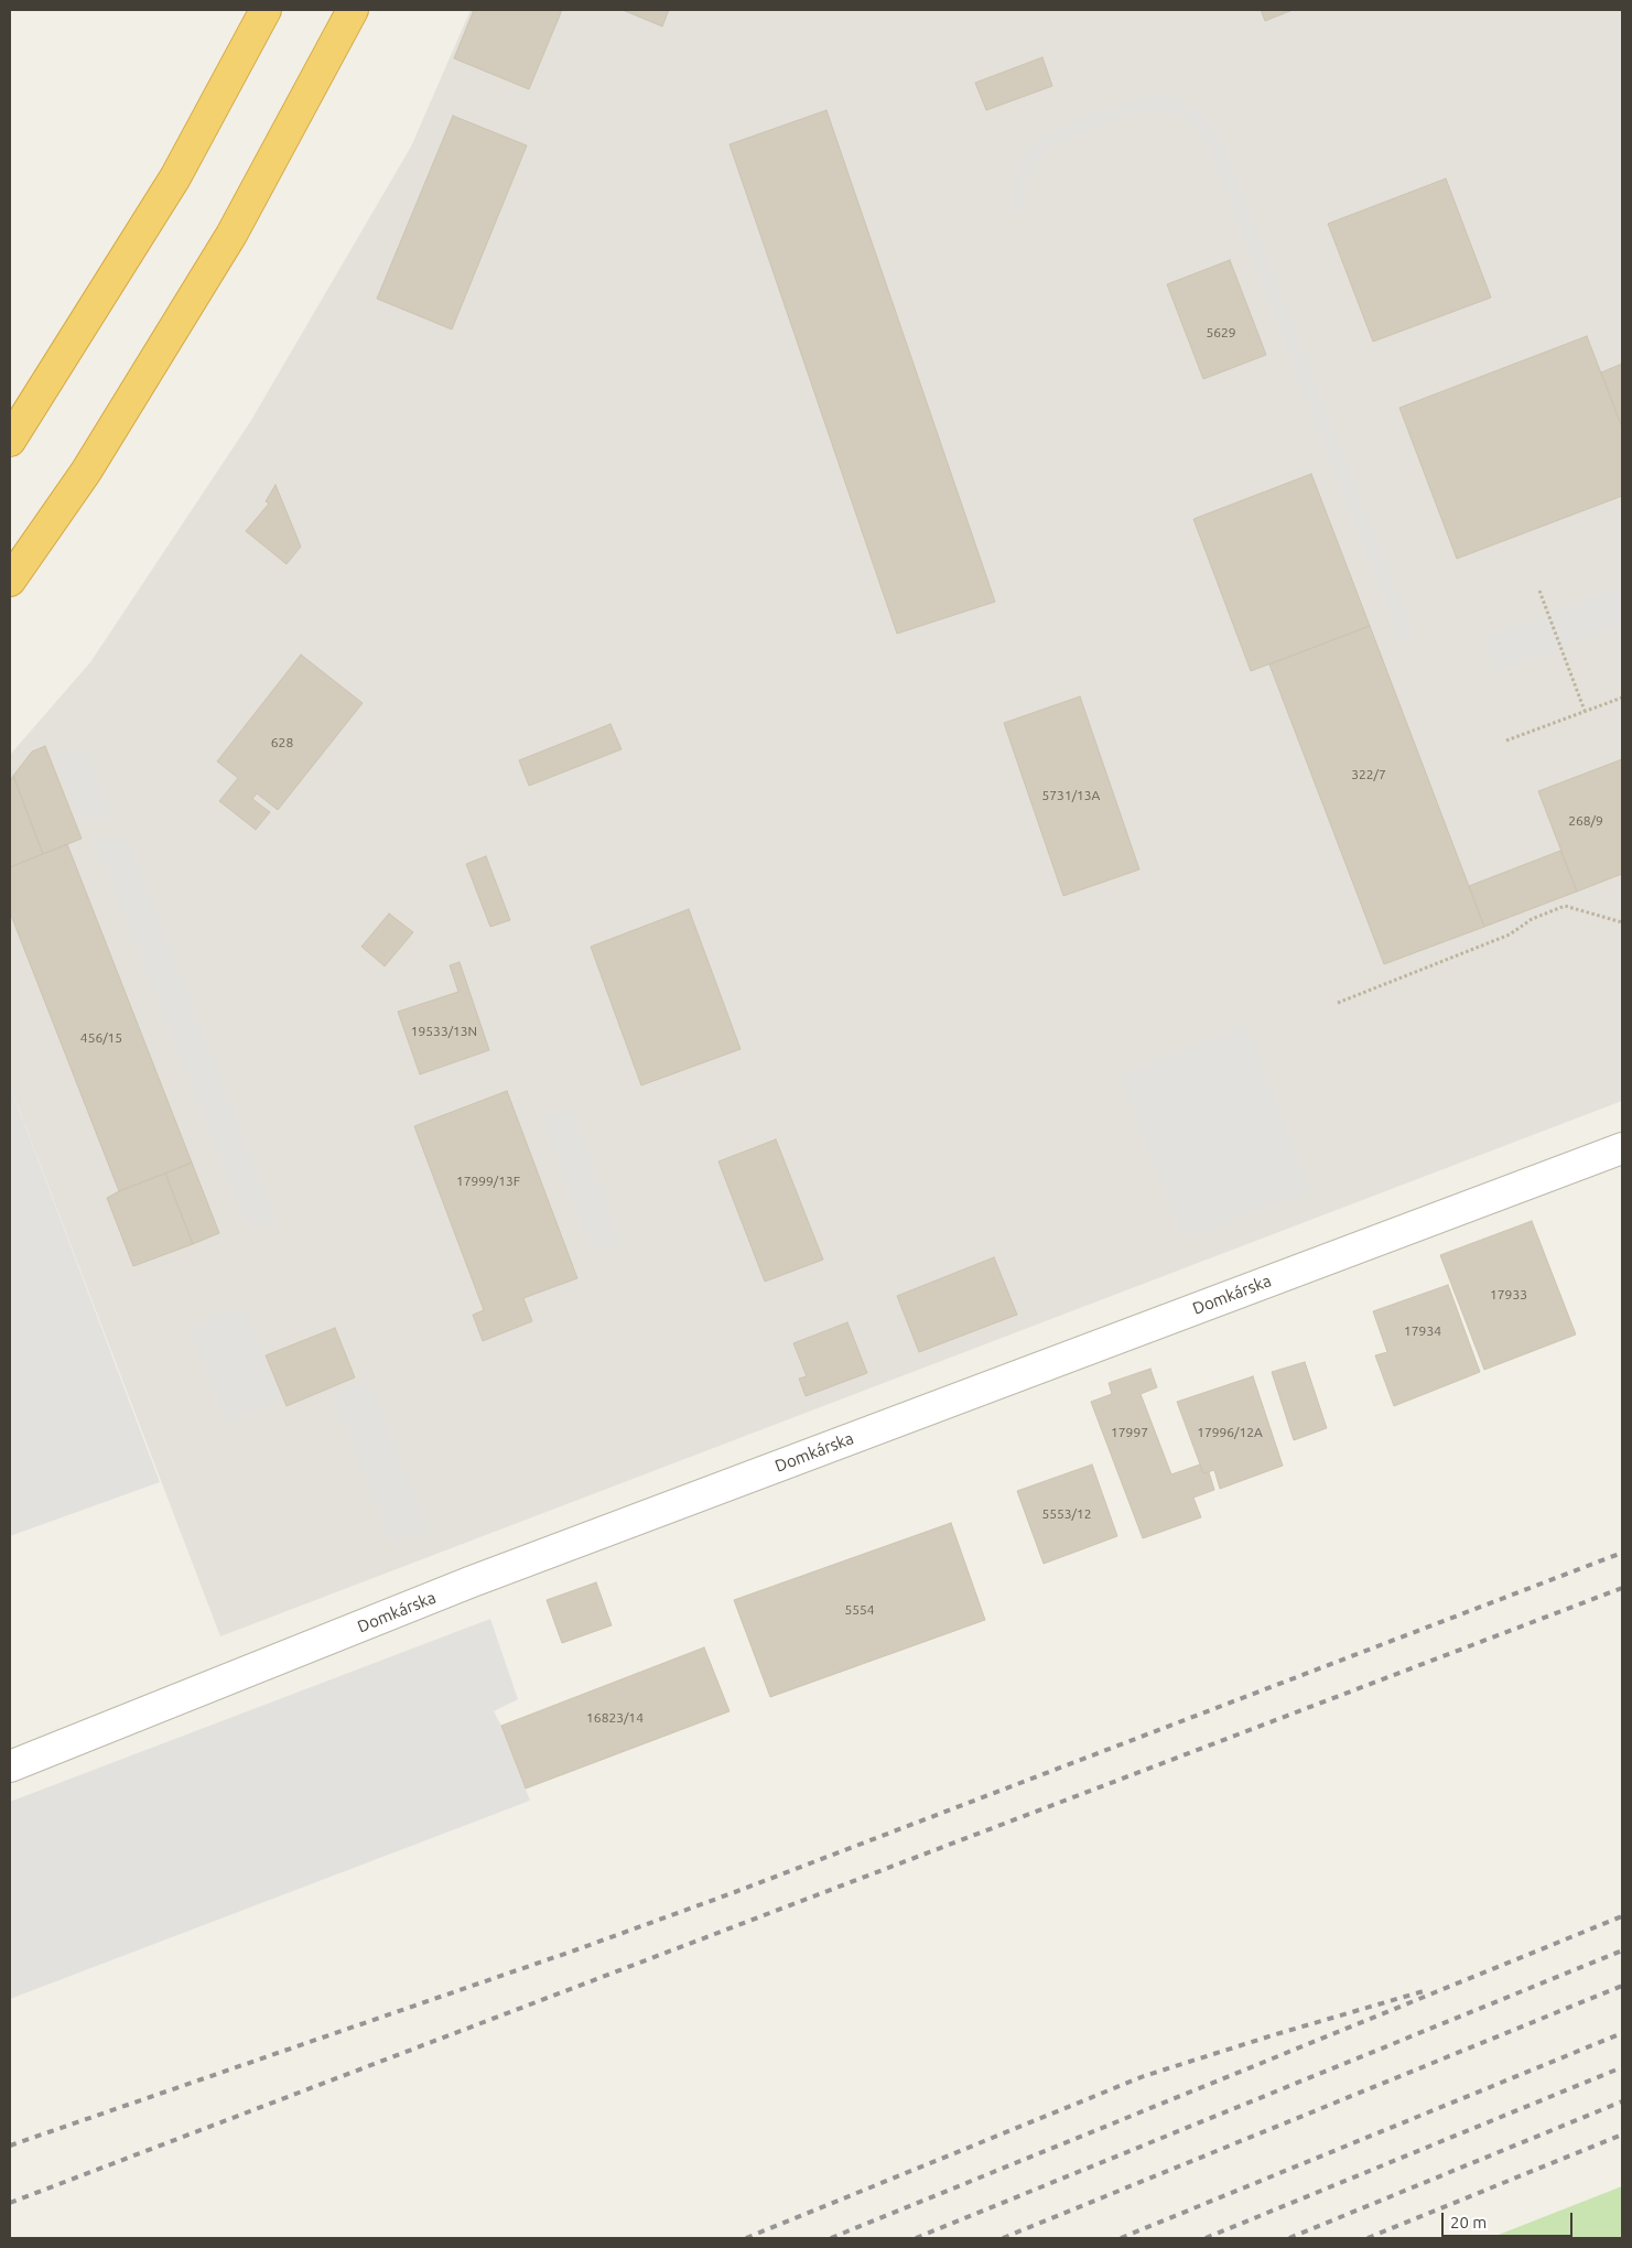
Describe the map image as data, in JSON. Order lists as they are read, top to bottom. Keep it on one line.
{"streets":{"street":["Domkárska"]},"house_numbers":["5629","628","322/7","5731/13A","268/9","19533/13N","456/15","17999/13F","17933","17934","17997","17996/12A","5553/12","5554","16823/14"],"scale_bar":"20 m"}
